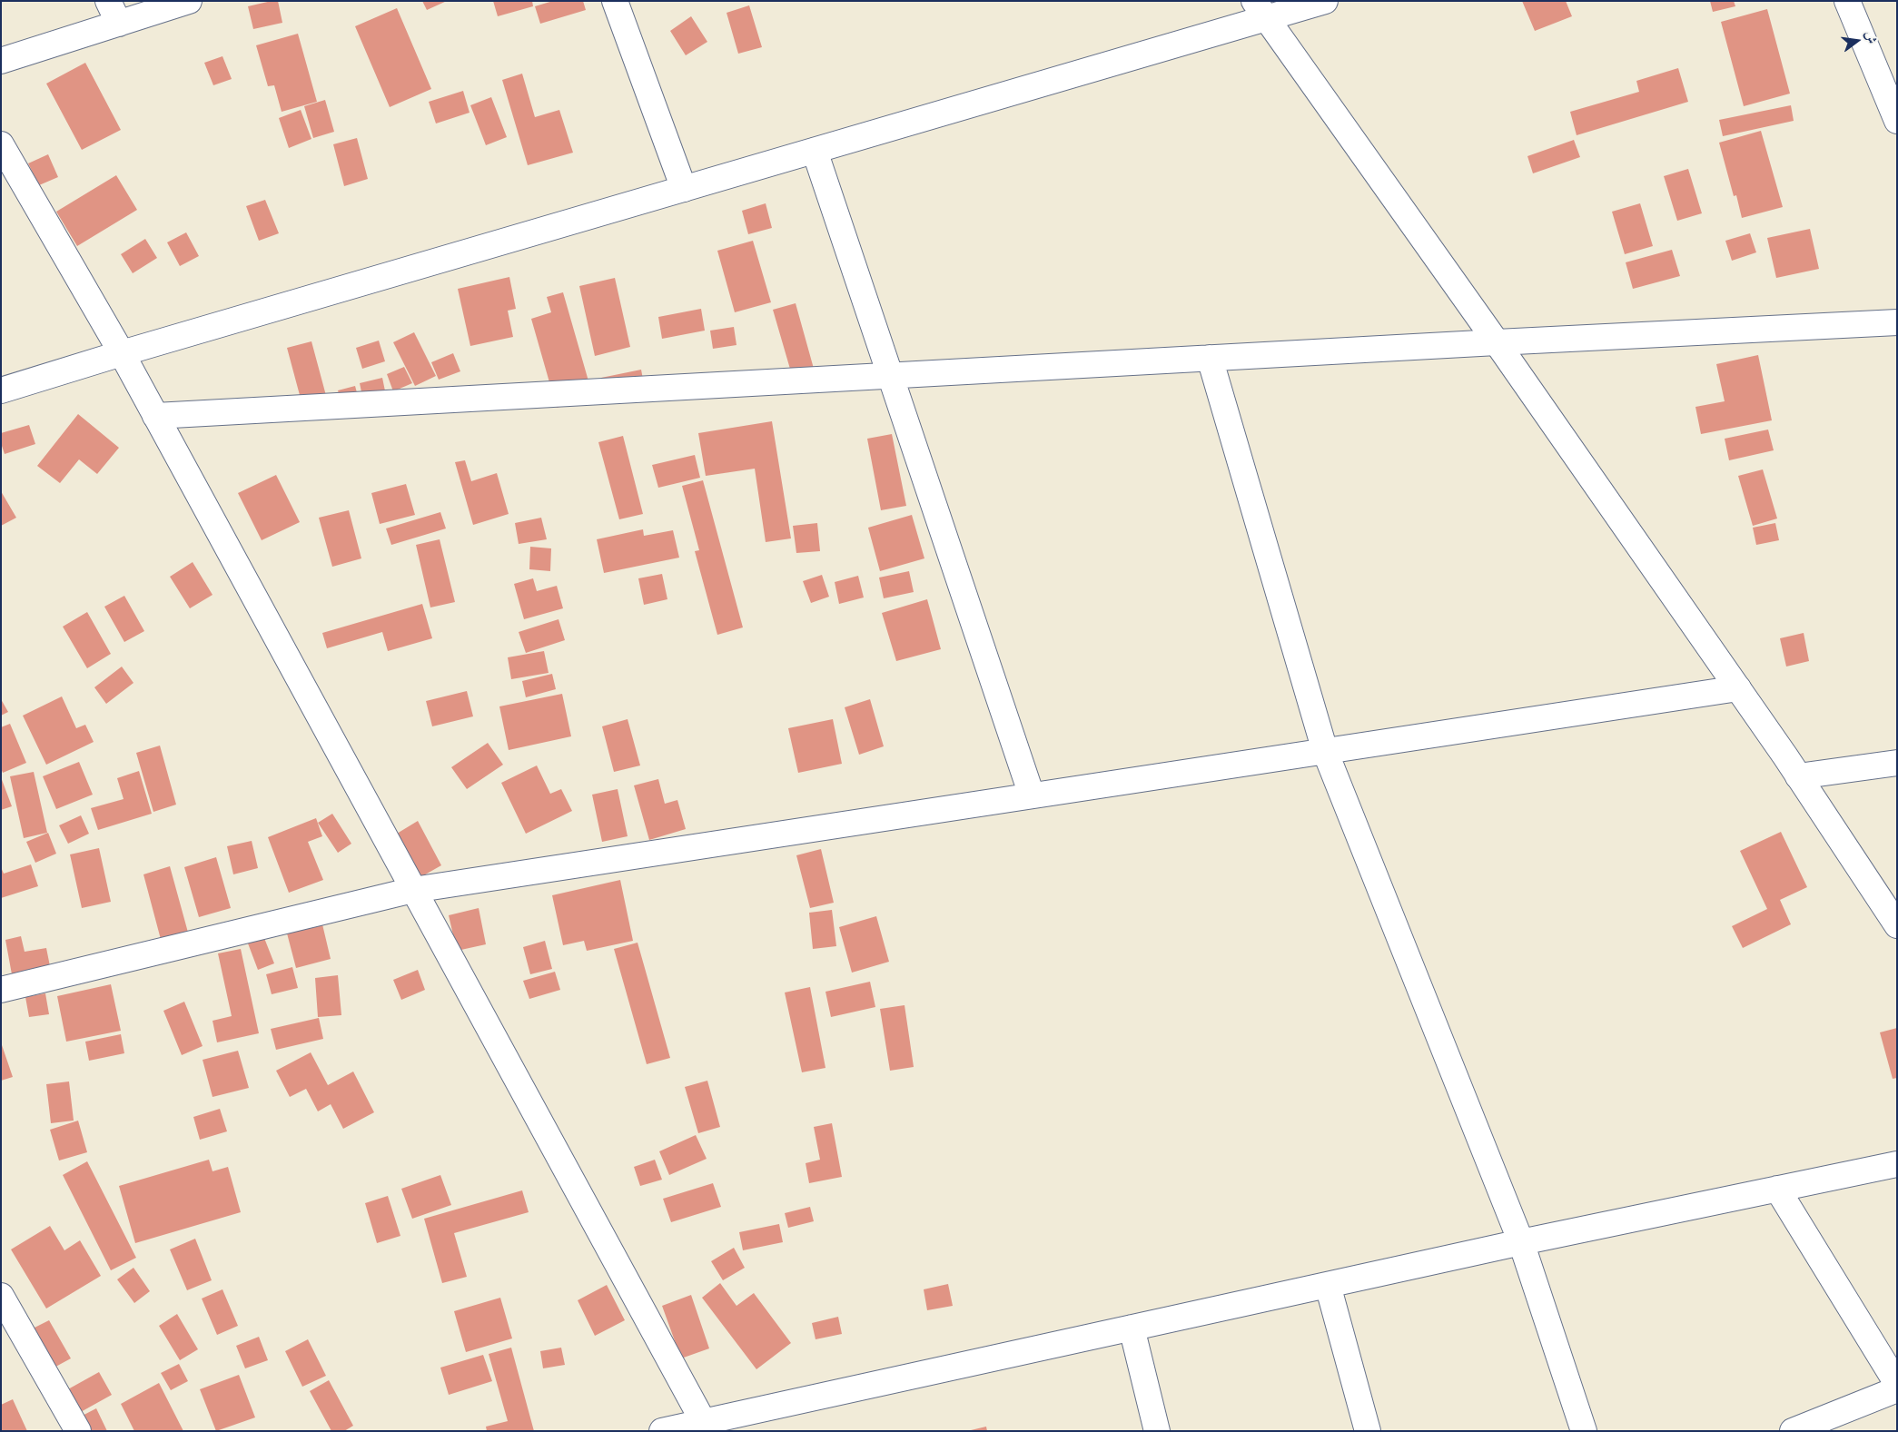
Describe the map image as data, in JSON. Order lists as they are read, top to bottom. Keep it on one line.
{"north":"right"}
